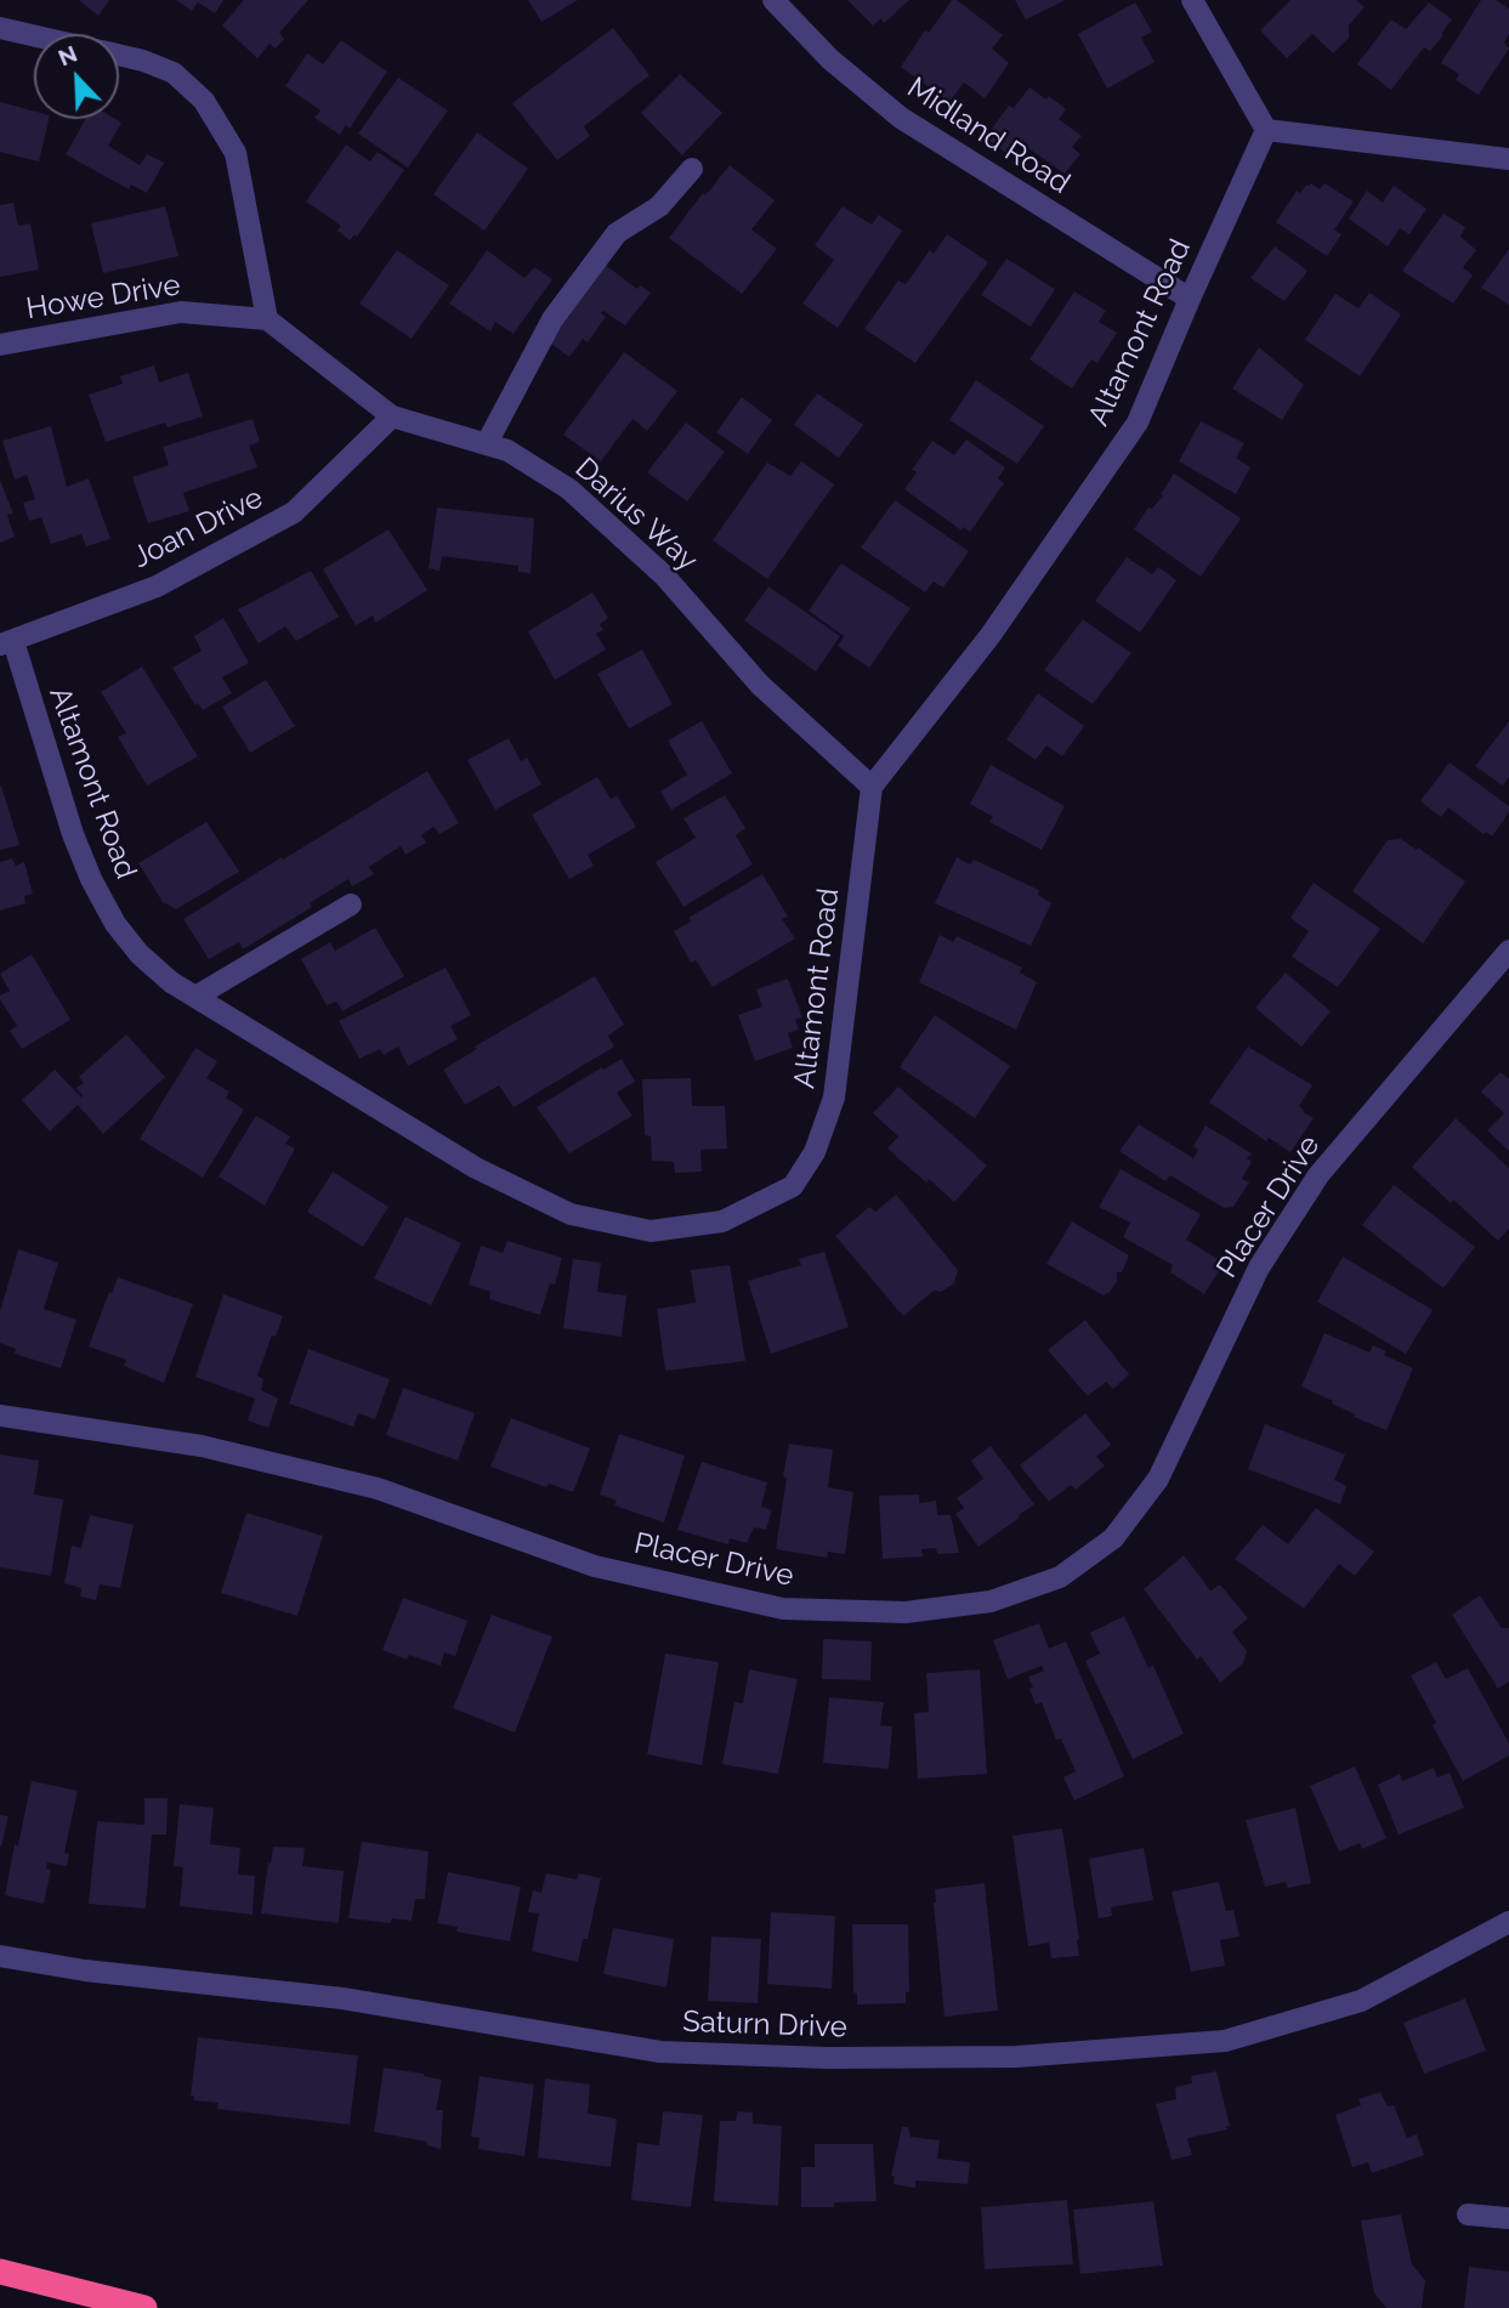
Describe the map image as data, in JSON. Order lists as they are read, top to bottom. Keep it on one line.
{"streets":{"street":["Midland Road","Howe Drive","Altamont Road","Darius Way","Joan Drive","Placer Drive","Saturn Drive"]},"crossings":[["Midland Road","Altamont Road"],["Howe Drive","Darius Way"],["Altamont Road","Darius Way"],["Altamont Road","Joan Drive"],["Darius Way","Joan Drive"]],"north":"top left"}
